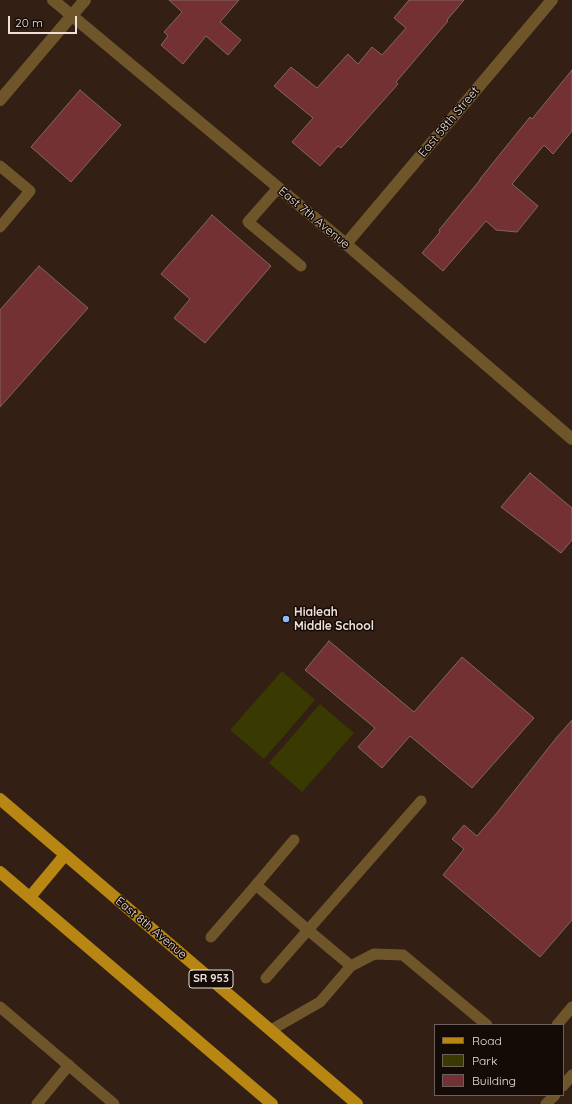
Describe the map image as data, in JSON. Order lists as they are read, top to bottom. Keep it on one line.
{"streets":{"main road":["East 8th Avenue","SR 953"],"street":["East 58th Street","East 7th Avenue"]},"crossings":[["East 58th Street","East 7th Avenue"]],"places":["Hialeah Middle School"],"legend":["Road","Park","Building"],"scale_bar":"20 m"}
